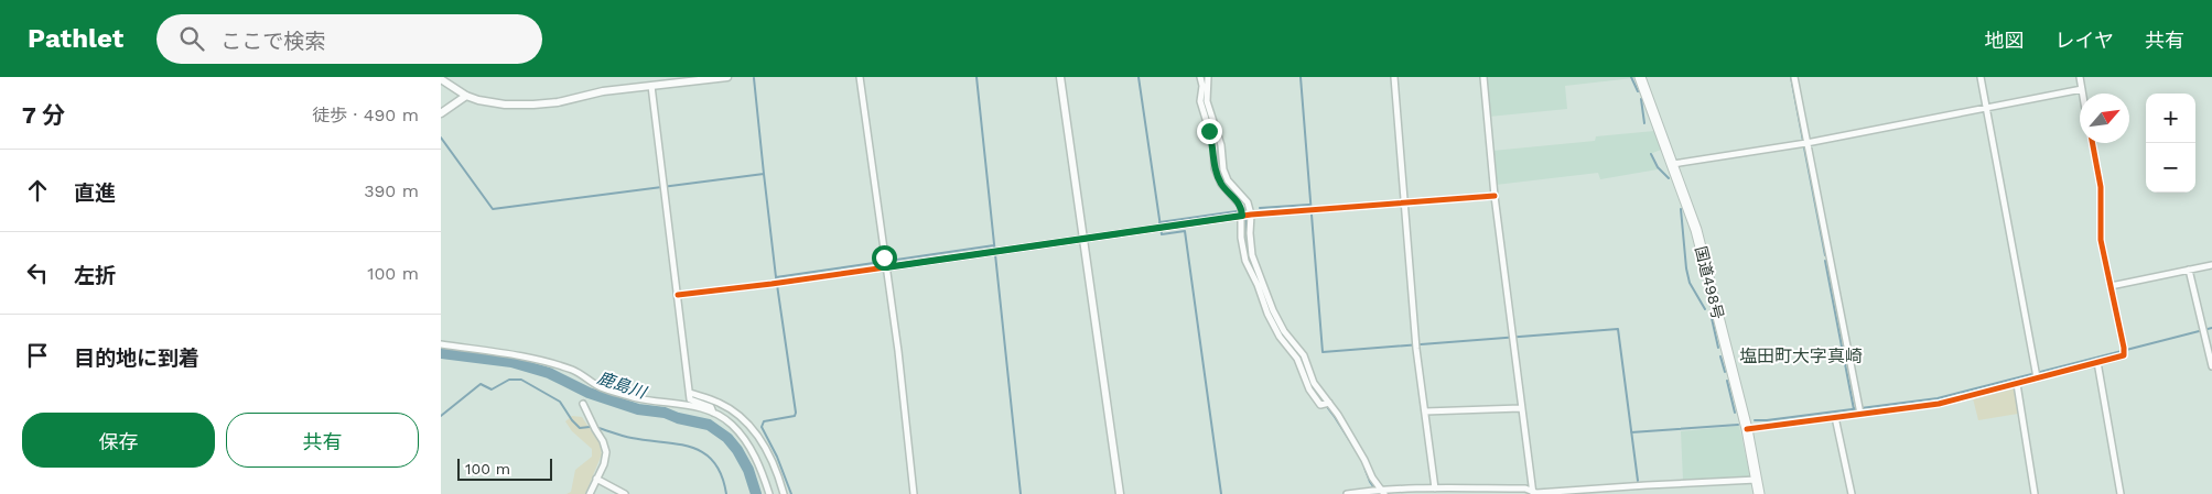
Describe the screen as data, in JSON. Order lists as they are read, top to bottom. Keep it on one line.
{"streets":{"highway":["国道498号"]},"districts":["塩田町大字真崎"],"water":["鹿島川"],"scale_bar":"100 m","north":"top right","page":{"header":"Pathlet","search":"ここで検索","nav":["地図","レイヤ","共有"],"heading":["7 分","徒歩 · 490 m"],"map_buttons":["+","−"],"list":[["直進","390 m"],["左折","100 m"],"目的地に到着"],"buttons":["保存","共有"],"scale":"100 m"}}
